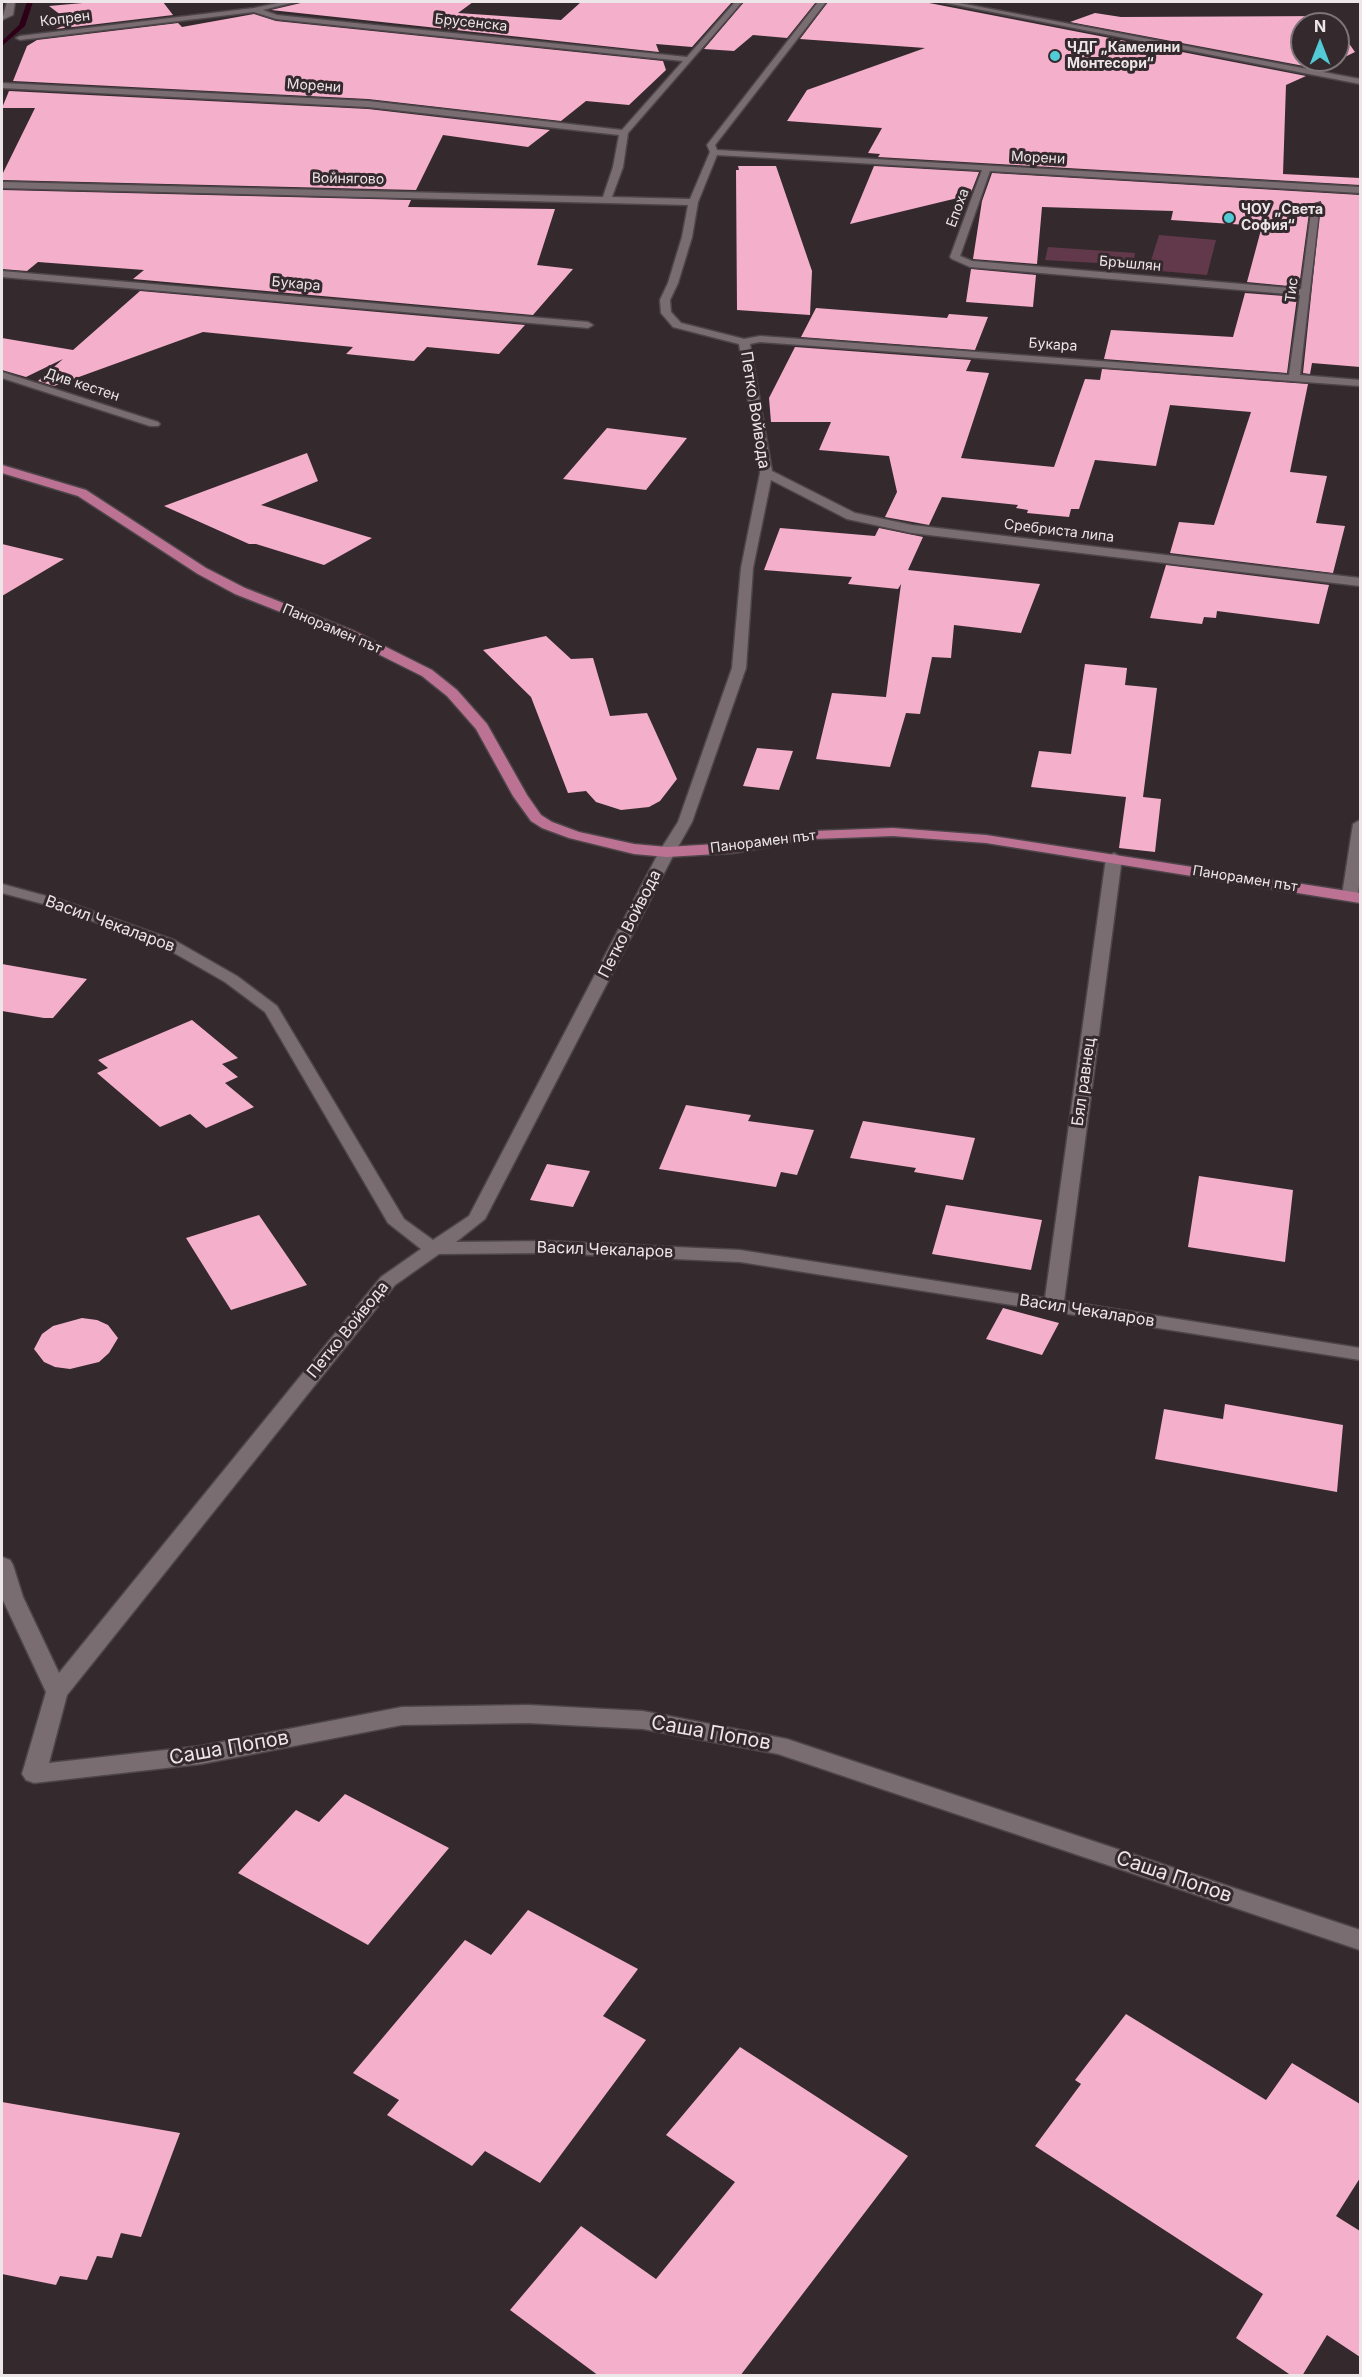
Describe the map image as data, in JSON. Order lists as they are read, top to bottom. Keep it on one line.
{"streets":{"main road":["Панорамен път"],"street":["Копрен","Брусенска","Морени","Войнягово","Епоха","Бръшлян","Букара","Тис","Див кестен","Петко Войвода","Сребриста липа","Васил Чекаларов","Бял равнец","Саша Попов"]},"crossings":[["Копрен","Брусенска"],["Морени","Епоха"],["Морени","Тис"],["Морени","Петко Войвода"],["Войнягово","Петко Войвода"],["Епоха","Бръшлян"],["Бръшлян","Тис"],["Букара","Тис"],["Букара","Петко Войвода"],["Петко Войвода","Сребриста липа"],["Петко Войвода","Панорамен път"],["Петко Войвода","Васил Чекаларов"],["Петко Войвода","Саша Попов"],["Панорамен път","Бял равнец"],["Васил Чекаларов","Бял равнец"]],"places":["ЧДГ „Камелини Монтесори“","ЧОУ „Света София“"],"north":"top"}
